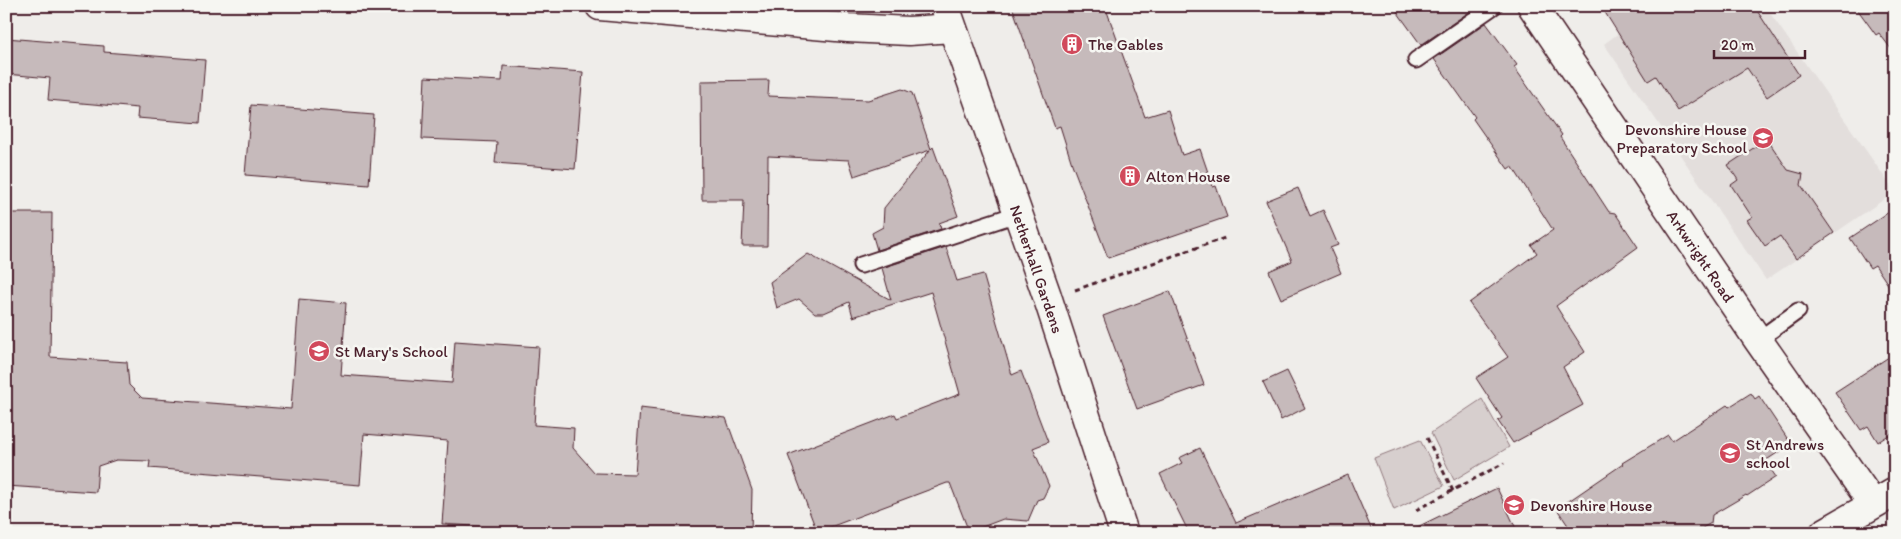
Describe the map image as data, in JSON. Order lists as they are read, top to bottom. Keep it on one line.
{"streets":{"street":["Arkwright Road","Netherhall Gardens"]},"places":{"building":["The Gables","Alton House"],"school or university":["Devonshire House Preparatory School","St Mary's School","St Andrews school","Devonshire House"]},"scale_bar":"20 m"}
